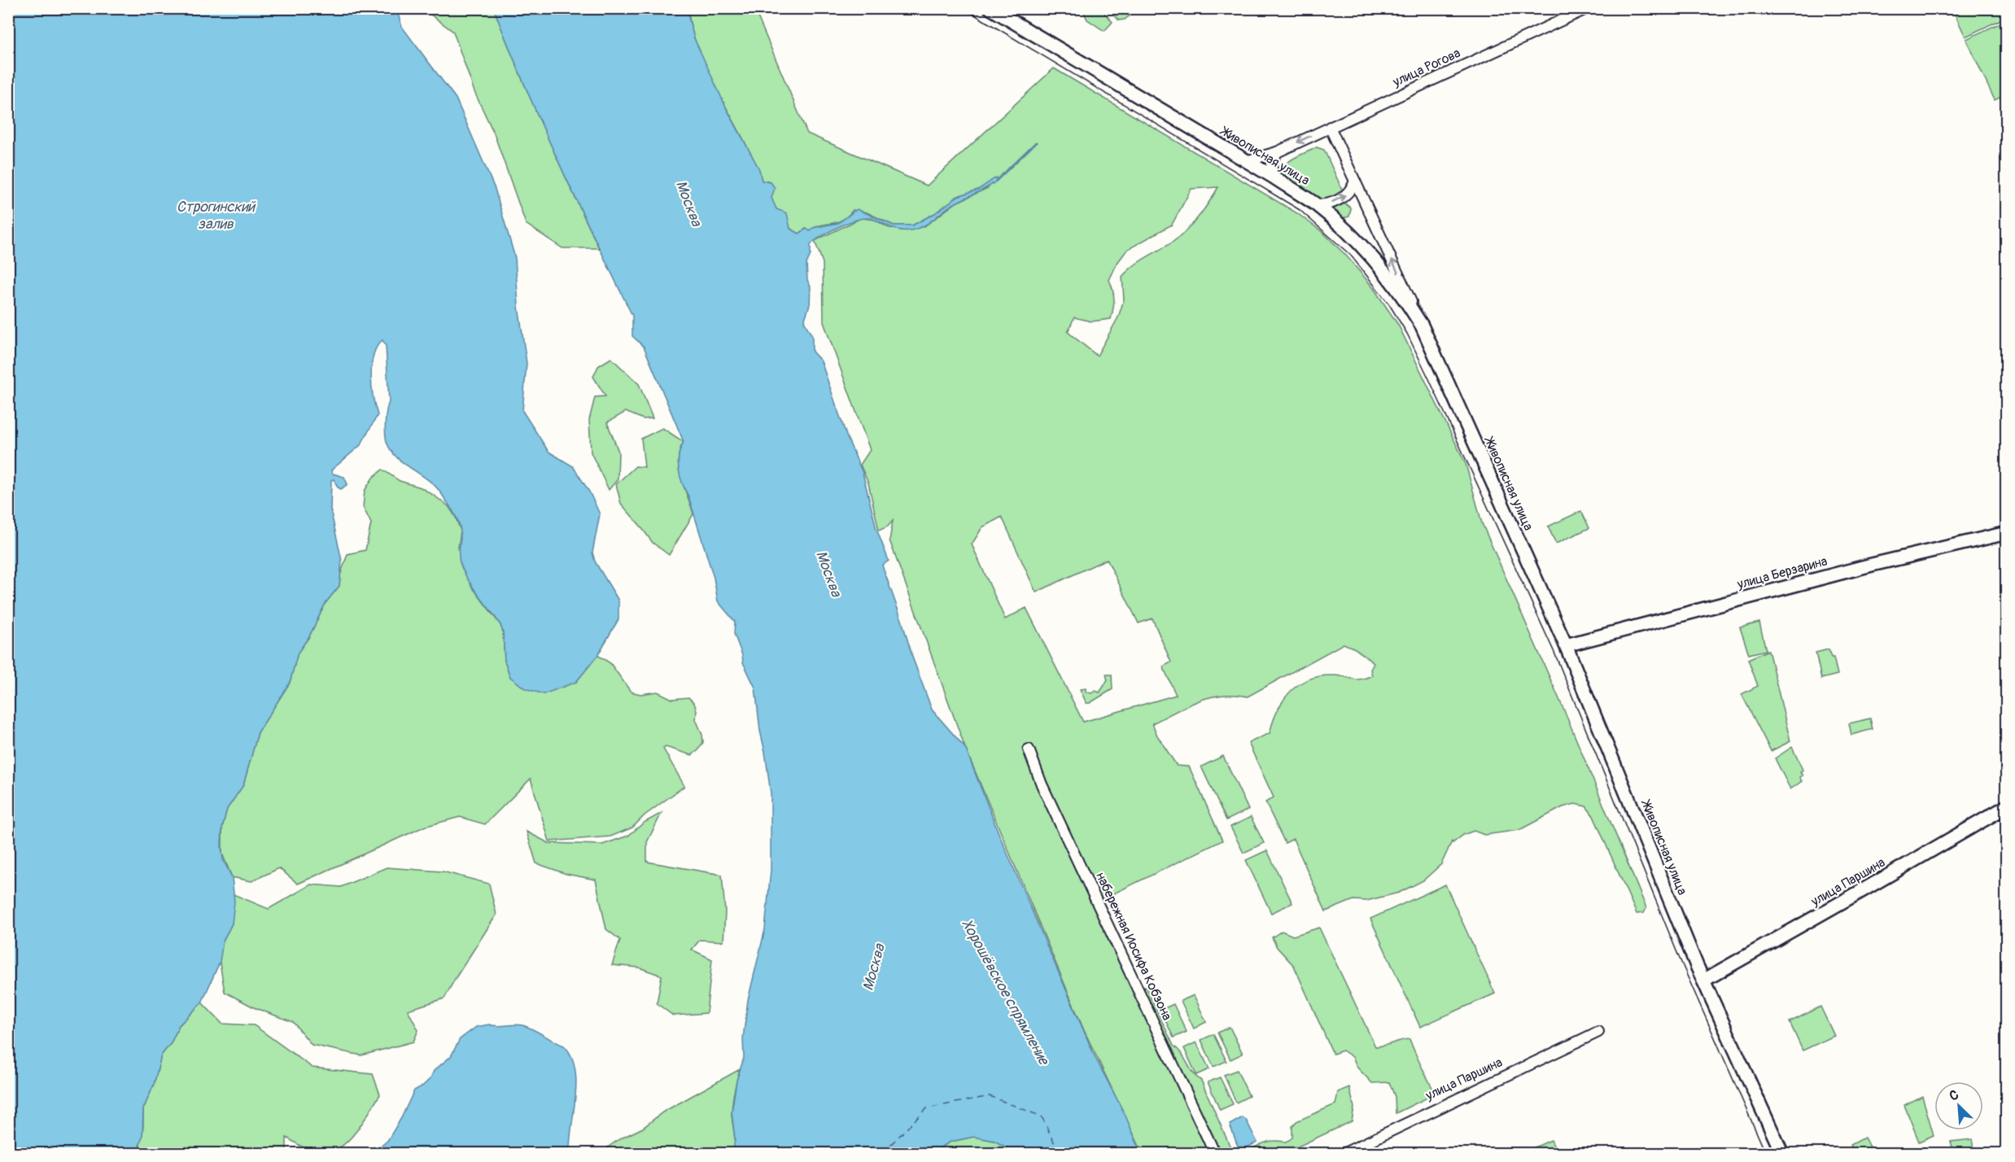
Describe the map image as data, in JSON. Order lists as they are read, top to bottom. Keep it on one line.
{"streets":{"street":["улица Рогова","Живописная улица","улица Берзарина","улица Паршина","набережная Иосифа Кобзона"]},"crossings":[["улица Рогова","Живописная улица"],["Живописная улица","улица Берзарина"],["Живописная улица","улица Паршина"]],"water":["Москва","Строгинский залив","Хорошёвское спрямление"],"north":"top left"}
